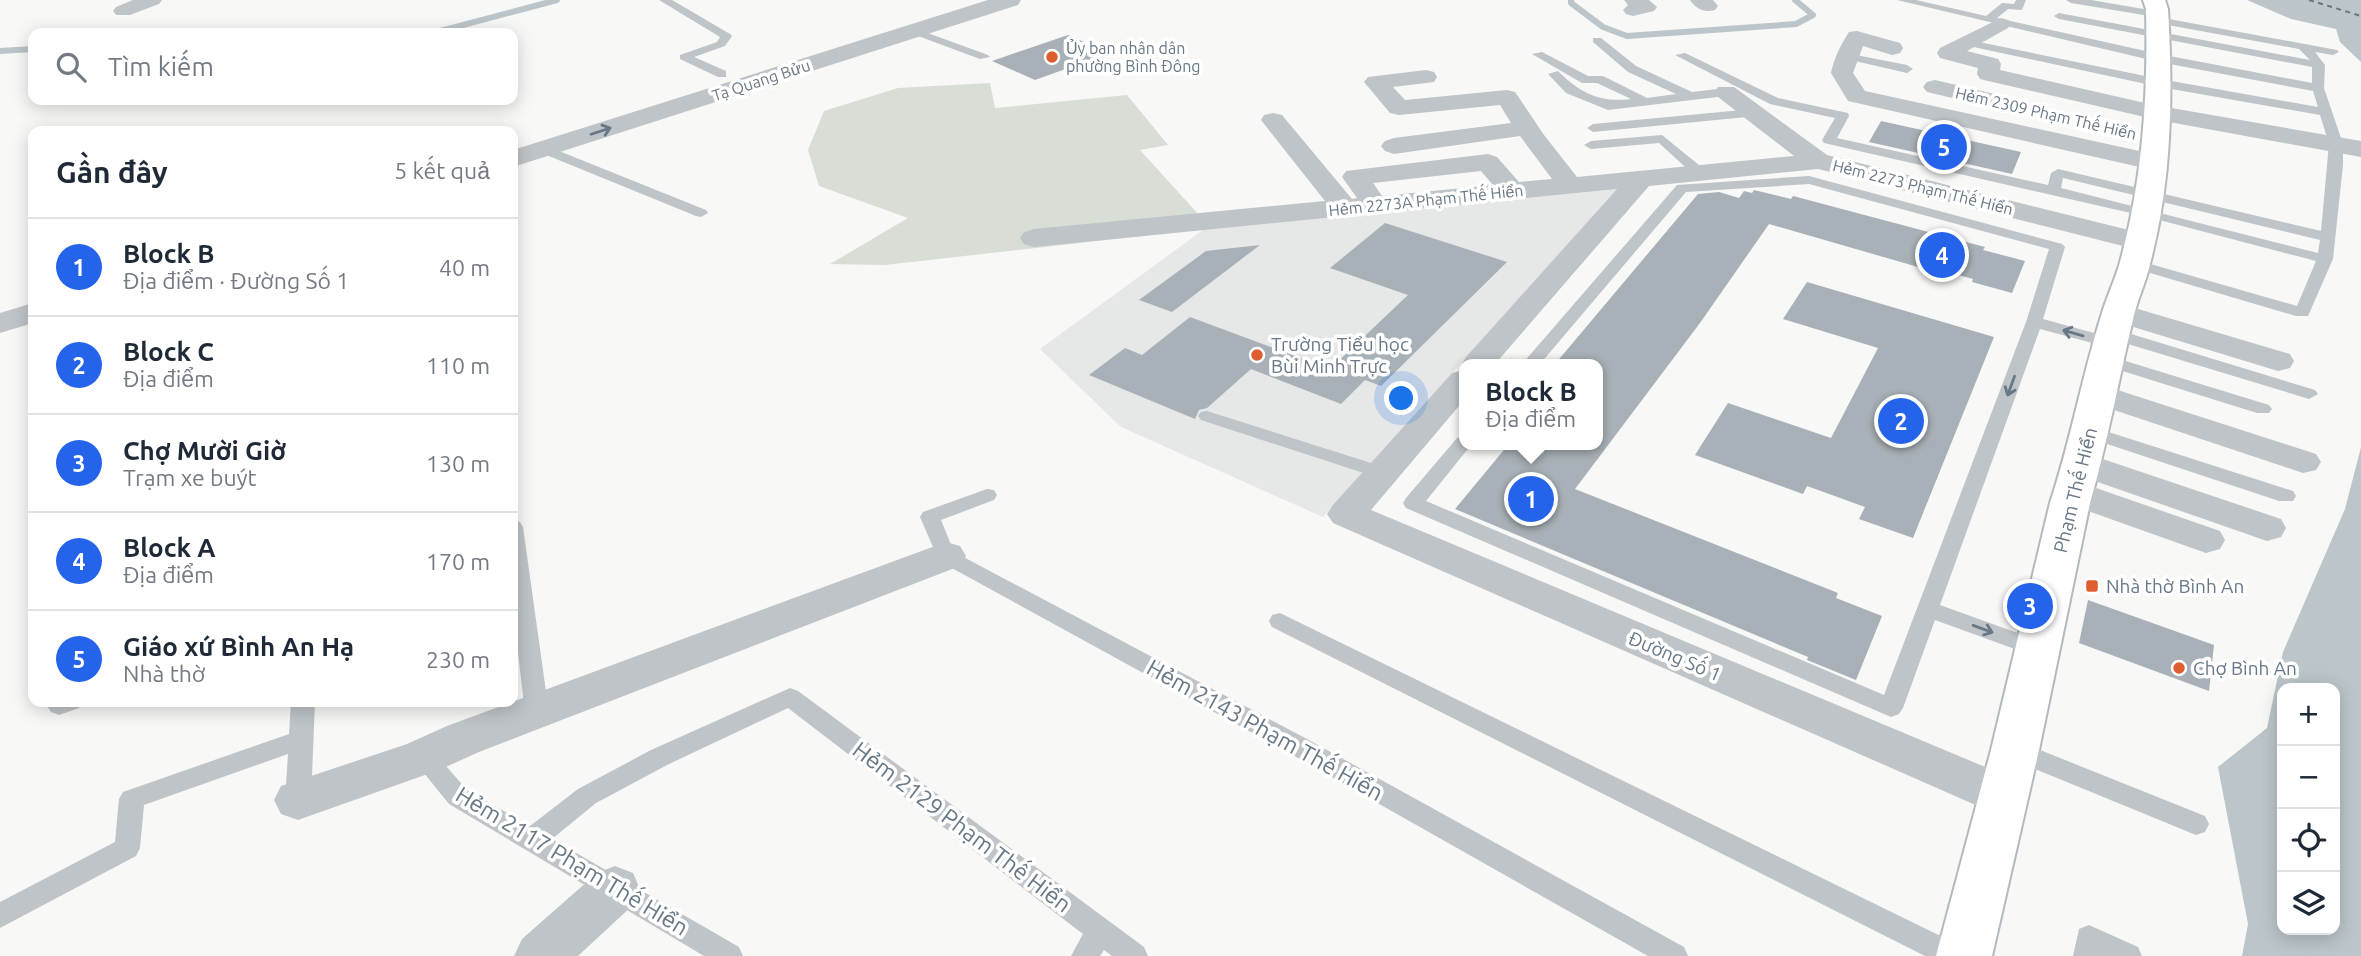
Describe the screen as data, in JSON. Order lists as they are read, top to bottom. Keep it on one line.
{"streets":{"main road":["Phạm Thế Hiển"],"street":["Tạ Quang Bửu","Hẻm 2309 Phạm Thế Hiển","Hẻm 2273 Phạm Thế Hiển","Hẻm 2273A Phạm Thế Hiển","Đường Số 1"],"lane":["Hẻm 2143 Phạm Thế Hiển","Hẻm 2129 Phạm Thế Hiển","Hẻm 2117 Phạm Thế Hiển"]},"crossings":[["Hẻm 2273 Phạm Thế Hiển","Hẻm 2273A Phạm Thế Hiển"],["Hẻm 2273 Phạm Thế Hiển","Phạm Thế Hiển"],["Phạm Thế Hiển","Đường Số 1"],["Hẻm 2129 Phạm Thế Hiển","Hẻm 2117 Phạm Thế Hiển"]],"places":{"other":["Ủy ban nhân dân phường Bình Đông","Trường Tiểu học Bùi Minh Trực","Chợ Bình An"],"transit":["Nhà thờ Bình An"]},"page":{"search":"Tìm kiếm","pins":["5","4","2","1","3"],"heading":["Gần đây","5 kết quả"],"list":[{"mark":"1","name":"Block B","note":"Địa điểm · Đường Số 1","value":"40 m"},{"mark":"2","name":"Block C","note":"Địa điểm","value":"110 m"},{"mark":"3","name":"Chợ Mười Giờ","note":"Trạm xe buýt","value":"130 m"},{"mark":"4","name":"Block A","note":"Địa điểm","value":"170 m"},{"mark":"5","name":"Giáo xứ Bình An Hạ","note":"Nhà thờ","value":"230 m"}],"popup":["Block B","Địa điểm"],"map_buttons":["+","−"]}}
